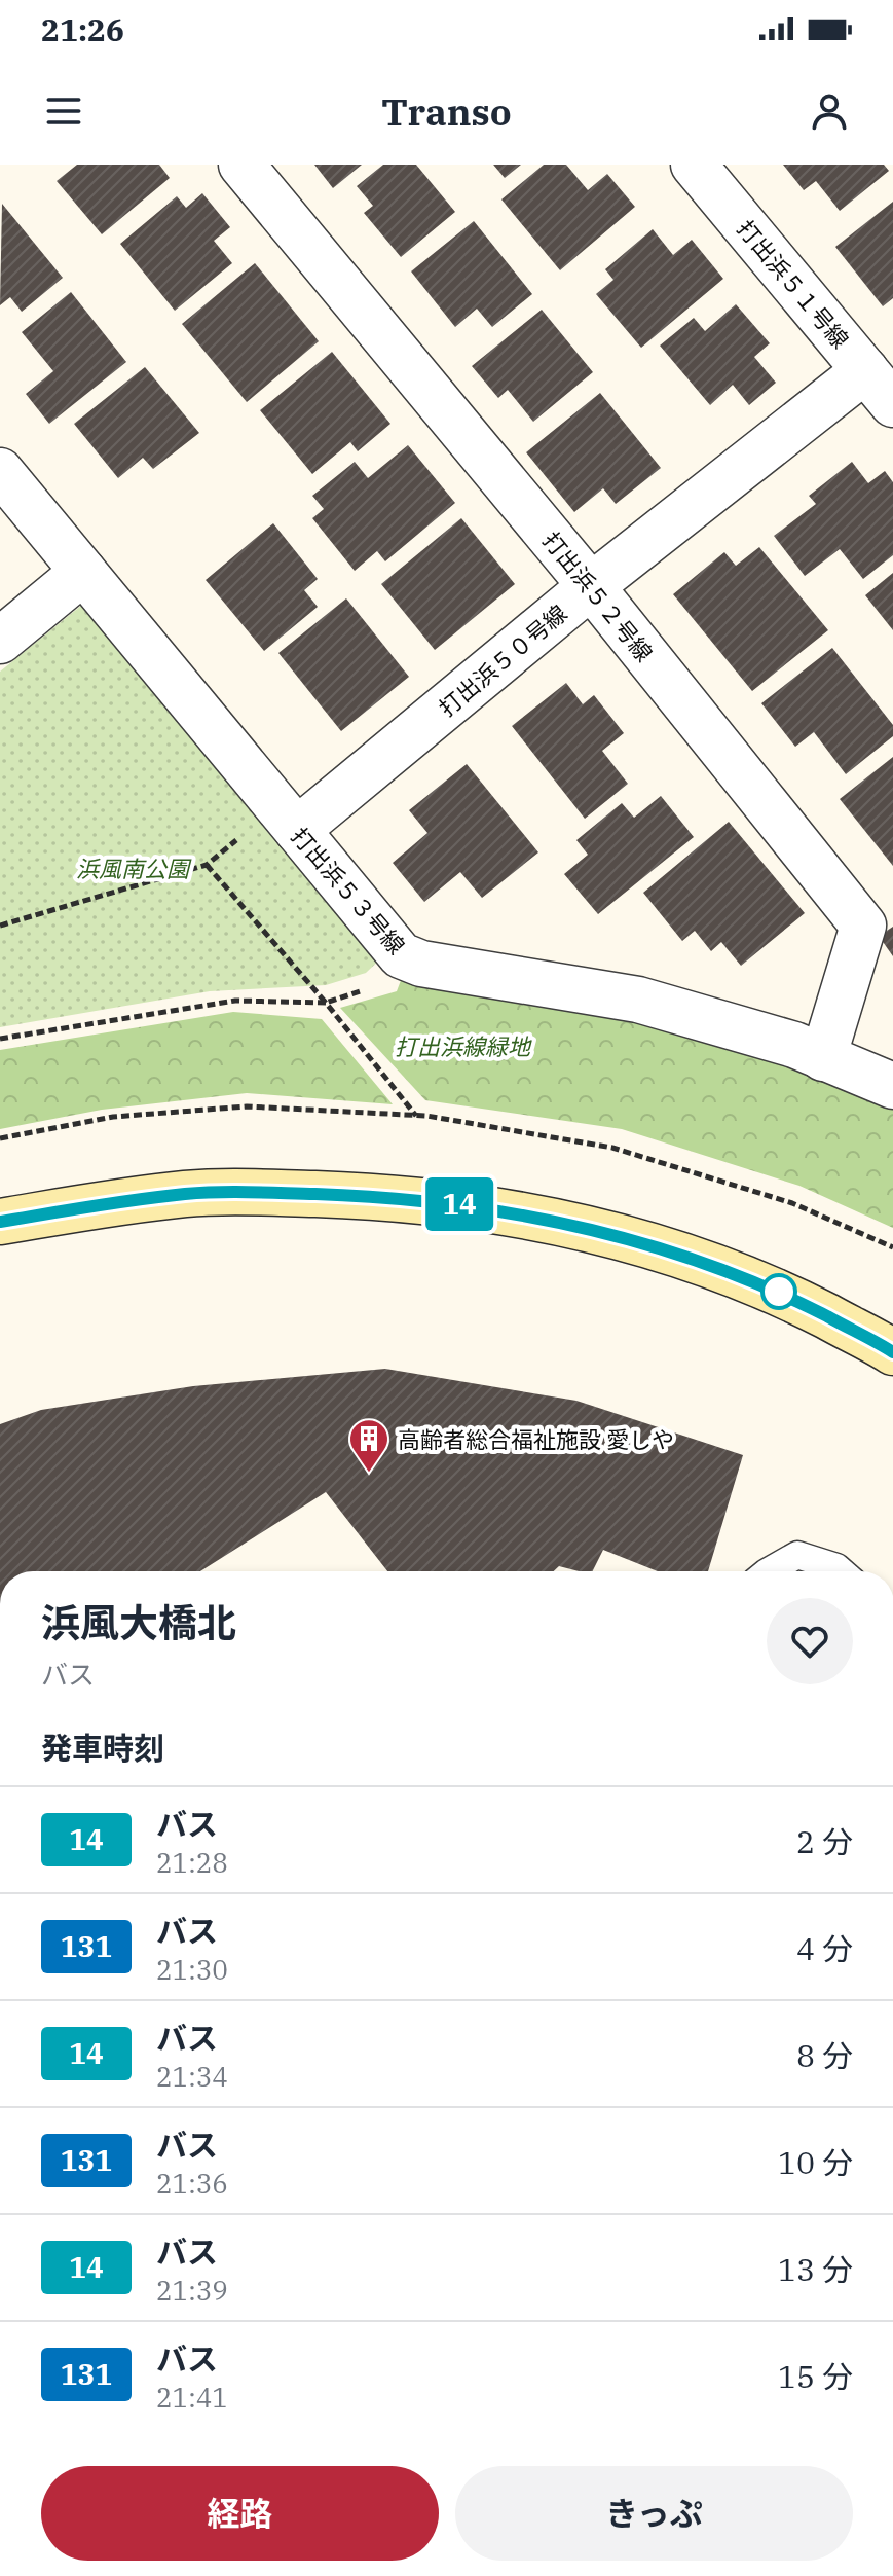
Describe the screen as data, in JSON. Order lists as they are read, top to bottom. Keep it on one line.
{"streets":{"street":["打出浜５１号線","打出浜５２号線","打出浜５０号線","打出浜５３号線"]},"crossings":[["打出浜５１号線","打出浜５０号線"],["打出浜５２号線","打出浜５０号線"],["打出浜５２号線","打出浜５３号線"],["打出浜５０号線","打出浜５３号線"]],"parks":["浜風南公園","打出浜線緑地"],"places":{"building":["高齢者総合福祉施設 愛しや"]},"lines":["bus line 14"],"page":{"status":"21:26","header":"Transo","on_map":"14","heading":[["浜風大橋北","バス"],"発車時刻"],"list":[{"mark":"14","name":"バス","note":"21:28","value":"2 分"},{"mark":"131","name":"バス","note":"21:30","value":"4 分"},{"mark":"14","name":"バス","note":"21:34","value":"8 分"},{"mark":"131","name":"バス","note":"21:36","value":"10 分"},{"mark":"14","name":"バス","note":"21:39","value":"13 分"},{"mark":"131","name":"バス","note":"21:41","value":"15 分"}],"buttons":["経路","きっぷ"]}}
